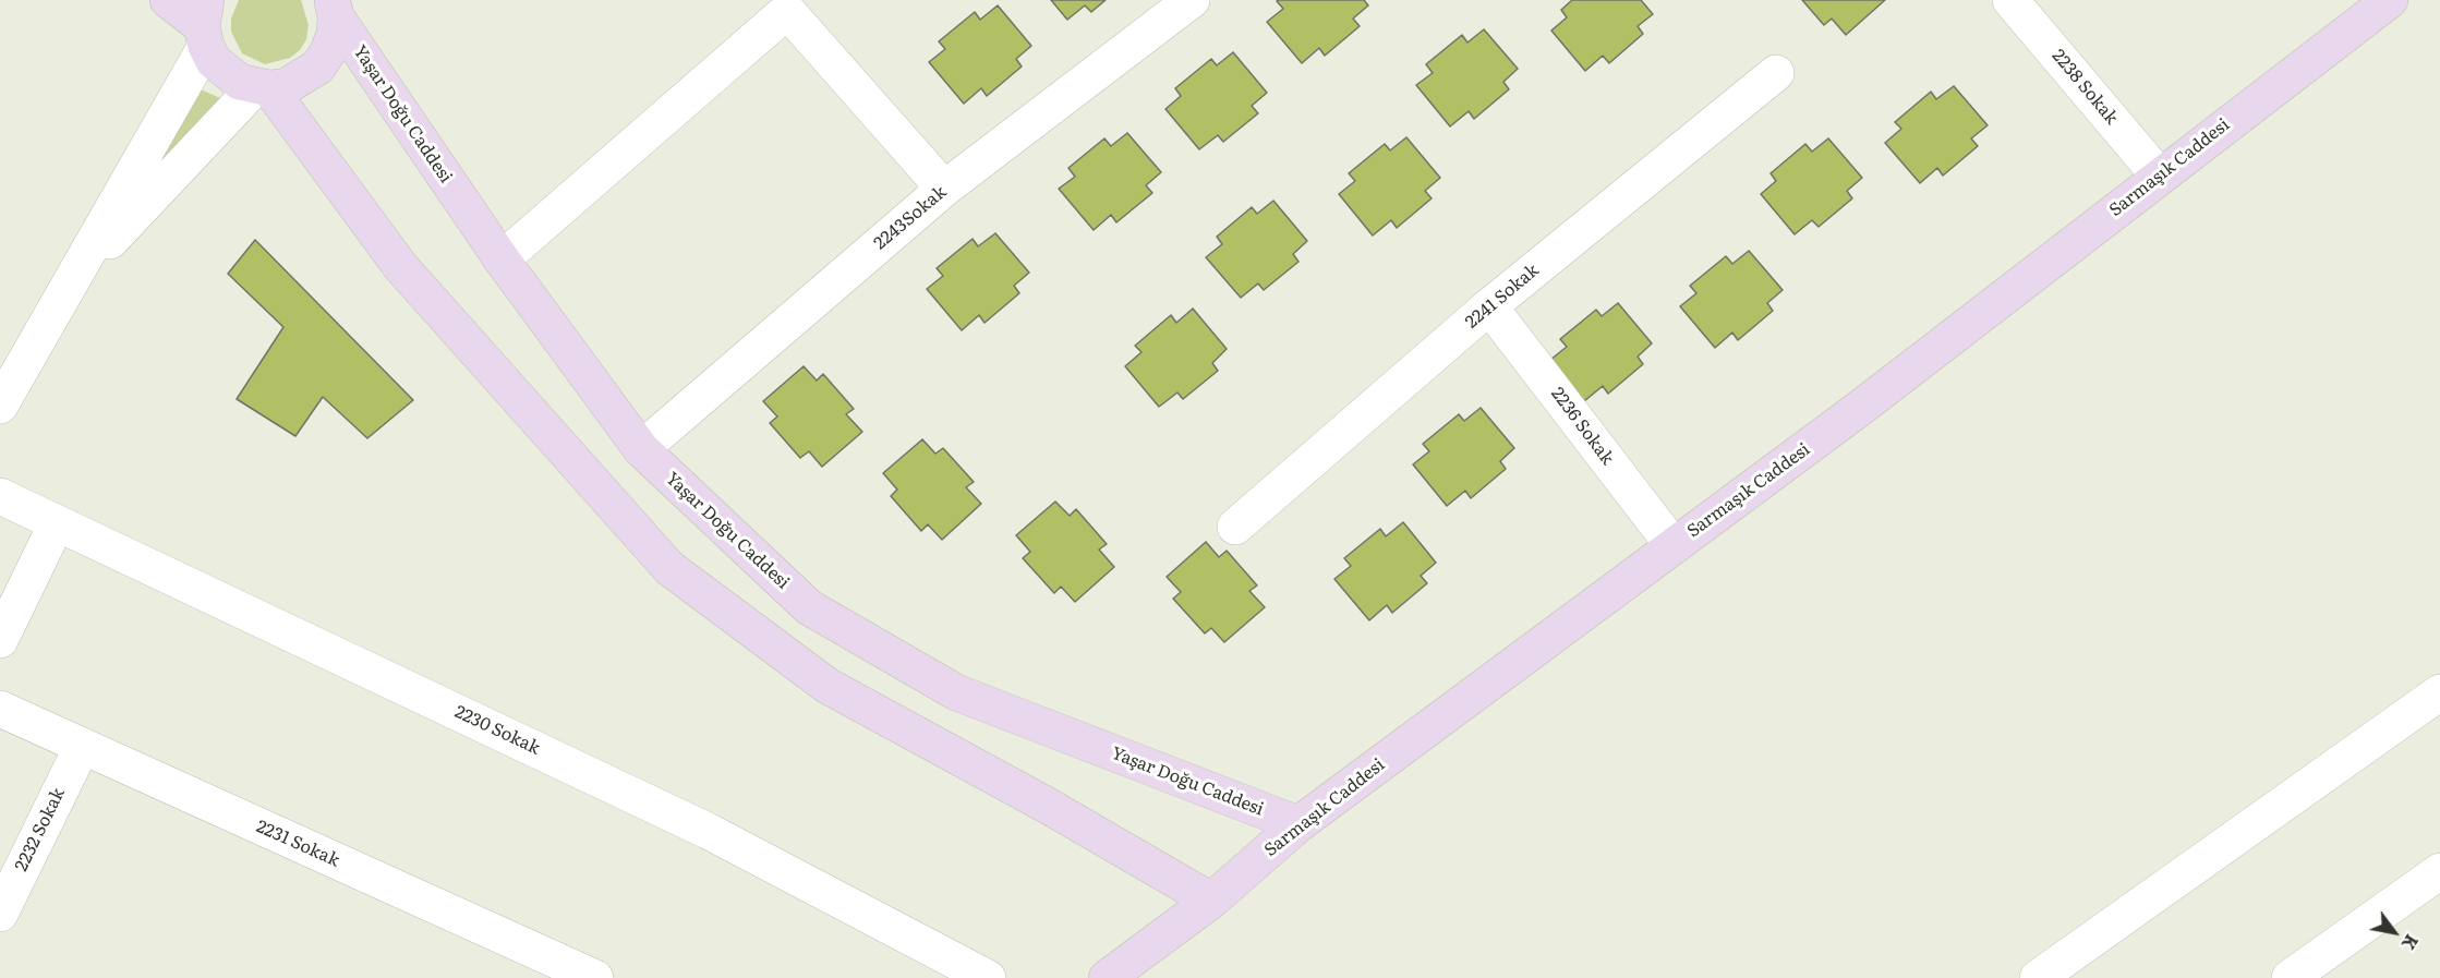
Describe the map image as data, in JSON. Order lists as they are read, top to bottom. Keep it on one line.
{"streets":{"main road":["Yaşar Doğu Caddesi","Sarmaşık Caddesi"],"street":["2238 Sokak","2243Sokak","2241 Sokak","2236 Sokak","2230 Sokak","2232 Sokak","2231 Sokak"]},"crossings":[["2238 Sokak","Sarmaşık Caddesi"],["Yaşar Doğu Caddesi","Sarmaşık Caddesi"],["Yaşar Doğu Caddesi","2243Sokak"],["Sarmaşık Caddesi","2236 Sokak"],["2241 Sokak","2236 Sokak"],["2232 Sokak","2231 Sokak"]],"north":"bottom right"}
